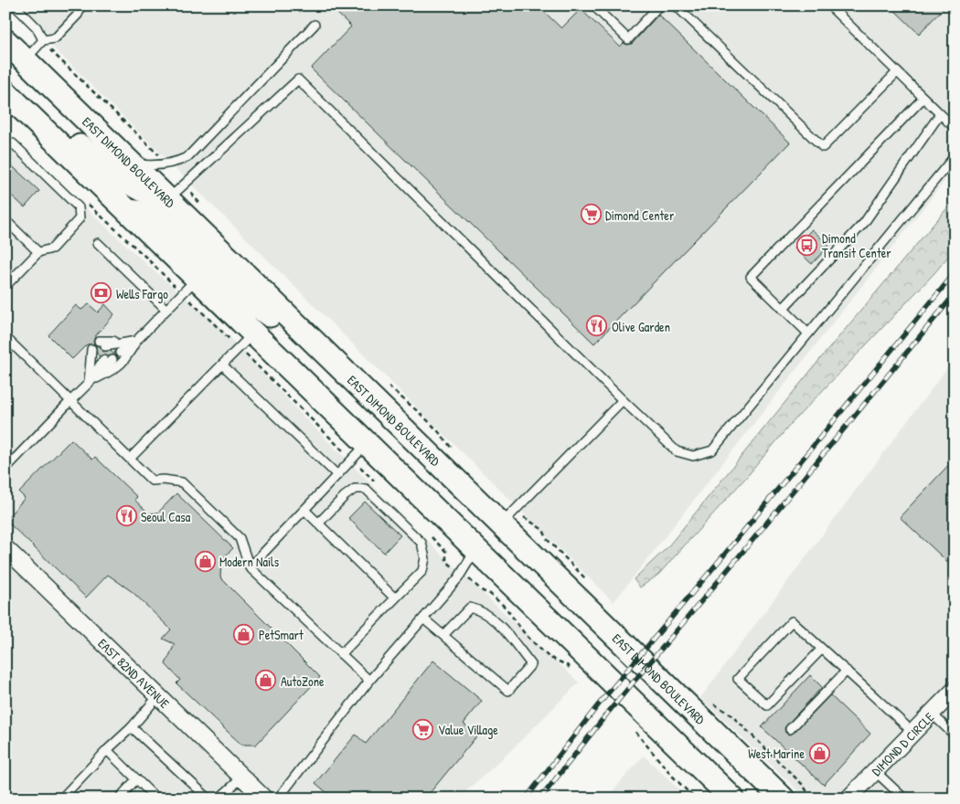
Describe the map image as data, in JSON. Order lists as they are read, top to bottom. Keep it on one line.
{"streets":{"main road":["EAST DIMOND BOULEVARD"],"street":["EAST 82ND AVENUE","DIMOND D CIRCLE"]},"places":{"supermarket":["Dimond Center","Value Village"],"bus stop":["Dimond Transit Center"],"bank":["Wells Fargo"],"restaurant":["Olive Garden","Seoul Casa"],"shop":["Modern Nails","PetSmart","AutoZone","West Marine"]}}
